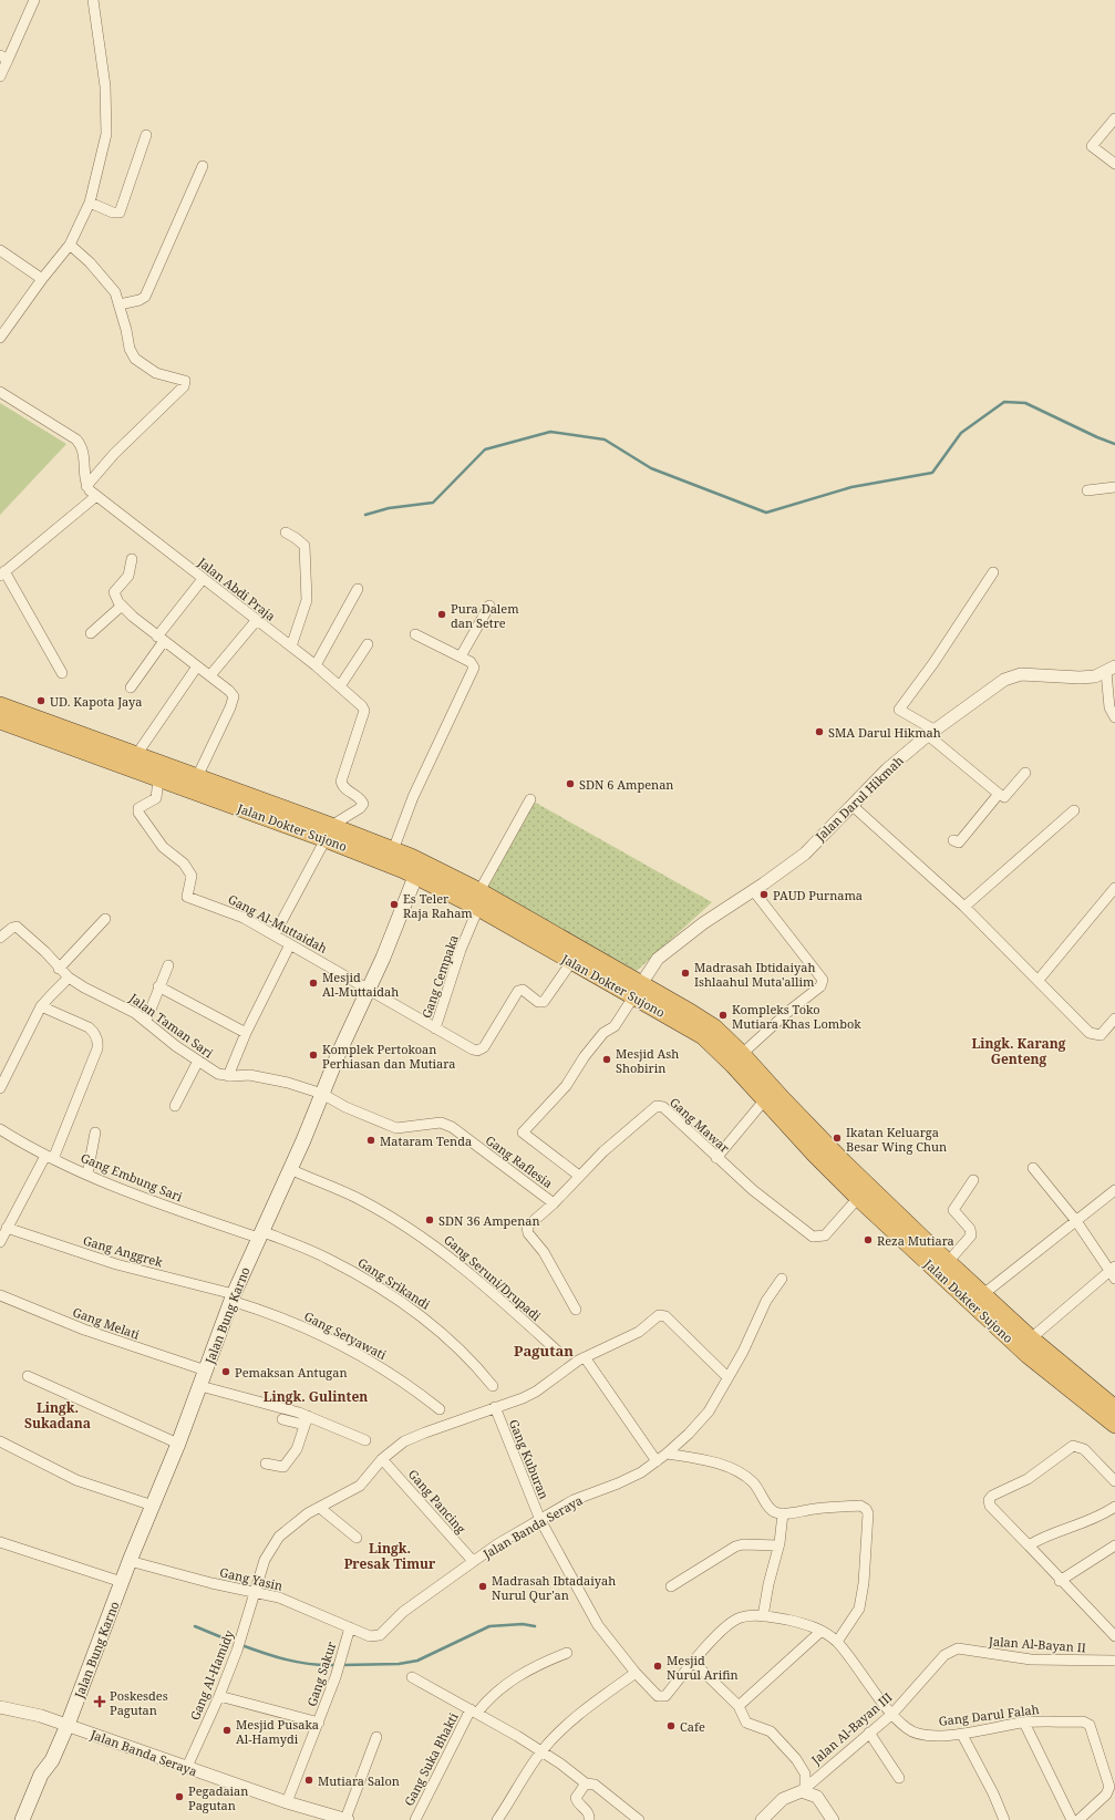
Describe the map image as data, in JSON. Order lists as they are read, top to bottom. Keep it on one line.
{"streets":{"highway":["Jalan Dokter Sujono"],"main road":["Jalan Bung Karno"],"street":["Jalan Abdi Praja","Jalan Darul Hikmah","Gang Al-Muttaidah","Gang Cempaka","Jalan Taman Sari","Gang Mawar","Gang Raflesia","Gang Embung Sari","Gang Anggrek","Gang Seruni/Drupadi","Gang Srikandi","Gang Melati","Gang Setyawati","Gang Kuburan","Gang Pancing","Jalan Banda Seraya","Gang Yasin","Jalan Al-Bayan II","Gang Sakur","Gang Al-Hamidy","Gang Darul Falah","Jalan Al-Bayan III","Gang Suka Bhakti"]},"crossings":[["Jalan Abdi Praja","Jalan Dokter Sujono"],["Jalan Darul Hikmah","Jalan Dokter Sujono"],["Jalan Dokter Sujono","Gang Al-Muttaidah"],["Jalan Dokter Sujono","Gang Cempaka"],["Jalan Dokter Sujono","Gang Mawar"],["Jalan Dokter Sujono","Jalan Bung Karno"],["Gang Al-Muttaidah","Gang Cempaka"],["Gang Al-Muttaidah","Jalan Bung Karno"],["Jalan Taman Sari","Gang Raflesia"],["Jalan Taman Sari","Jalan Bung Karno"],["Gang Mawar","Gang Raflesia"],["Gang Raflesia","Jalan Bung Karno"],["Gang Embung Sari","Gang Srikandi"],["Gang Embung Sari","Jalan Bung Karno"],["Gang Anggrek","Jalan Bung Karno"],["Gang Anggrek","Gang Setyawati"],["Gang Seruni/Drupadi","Jalan Bung Karno"],["Gang Srikandi","Jalan Bung Karno"],["Jalan Bung Karno","Gang Melati"],["Jalan Bung Karno","Gang Setyawati"],["Jalan Bung Karno","Jalan Banda Seraya"],["Jalan Bung Karno","Gang Yasin"],["Gang Kuburan","Jalan Banda Seraya"],["Gang Kuburan","Gang Al-Hamidy"],["Gang Kuburan","Gang Darul Falah"],["Gang Pancing","Jalan Banda Seraya"],["Gang Pancing","Gang Al-Hamidy"],["Jalan Banda Seraya","Gang Yasin"],["Jalan Banda Seraya","Gang Sakur"],["Jalan Banda Seraya","Gang Al-Hamidy"],["Gang Yasin","Gang Sakur"],["Gang Yasin","Gang Al-Hamidy"],["Jalan Al-Bayan II","Jalan Al-Bayan III"],["Gang Darul Falah","Jalan Al-Bayan III"]],"districts":["Lingk. Karang Genteng","Pagutan","Lingk. Gulinten","Lingk. Sukadana","Lingk. Presak Timur"],"places":{"other":["Pura Dalem dan Setre","UD. Kapota Jaya","SMA Darul Hikmah","SDN 6 Ampenan","PAUD Purnama","Es Teler Raja Raham","Madrasah Ibtidaiyah Ishlaahul Muta'allim","Mesjid Al-Muttaidah","Kompleks Toko Mutiara Khas Lombok","Komplek Pertokoan Perhiasan dan Mutiara","Mesjid Ash Shobirin","Ikatan Keluarga Besar Wing Chun","Mataram Tenda","SDN 36 Ampenan","Reza Mutiara","Pemaksan Antugan","Madrasah Ibtadaiyah Nurul Qur'an","Mesjid Nurul Arifin","Cafe","Mesjid Pusaka Al-Hamydi","Mutiara Salon","Pegadaian Pagutan"],"health":["Poskesdes Pagutan"]}}
